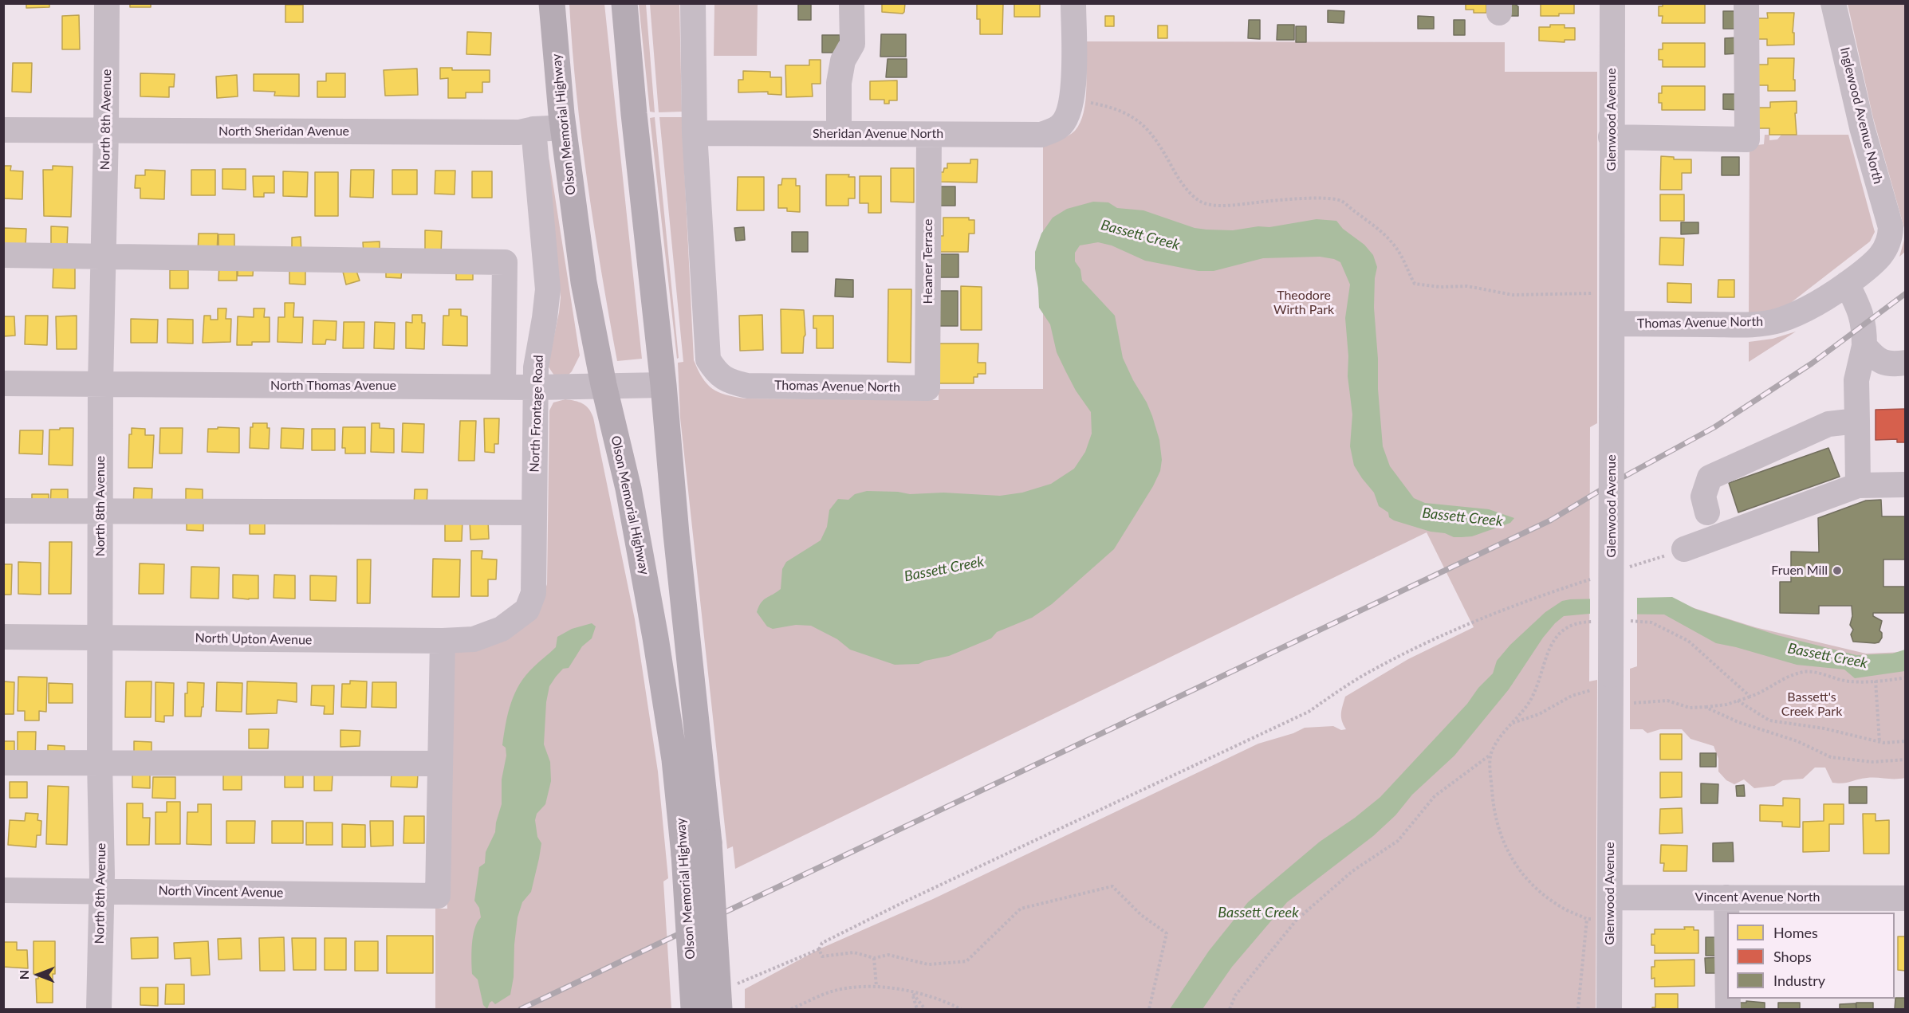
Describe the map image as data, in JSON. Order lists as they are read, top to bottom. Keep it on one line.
{"streets":{"main road":["Olson Memorial Highway"],"street":["Inglewood Avenue North","North 8th Avenue","Glenwood Avenue","North Sheridan Avenue","Sheridan Avenue North","Heaner Terrace","Thomas Avenue North","North Thomas Avenue","North Frontage Road","North Upton Avenue","North Vincent Avenue","Vincent Avenue North"]},"crossings":[["Inglewood Avenue North","Thomas Avenue North"],["North 8th Avenue","North Sheridan Avenue"],["North 8th Avenue","North Thomas Avenue"],["North 8th Avenue","North Upton Avenue"],["North 8th Avenue","North Vincent Avenue"],["Glenwood Avenue","Thomas Avenue North"],["Glenwood Avenue","Vincent Avenue North"],["Olson Memorial Highway","North Sheridan Avenue"],["Olson Memorial Highway","North Thomas Avenue"],["North Sheridan Avenue","North Frontage Road"],["Sheridan Avenue North","Heaner Terrace"],["Sheridan Avenue North","Thomas Avenue North"],["Heaner Terrace","Thomas Avenue North"],["North Thomas Avenue","North Frontage Road"],["North Frontage Road","North Upton Avenue"]],"water":["Bassett Creek"],"parks":["Theodore Wirth Park","Bassett's Creek Park"],"places":["Fruen Mill"],"legend":["Homes","Shops","Industry"],"north":"left"}
